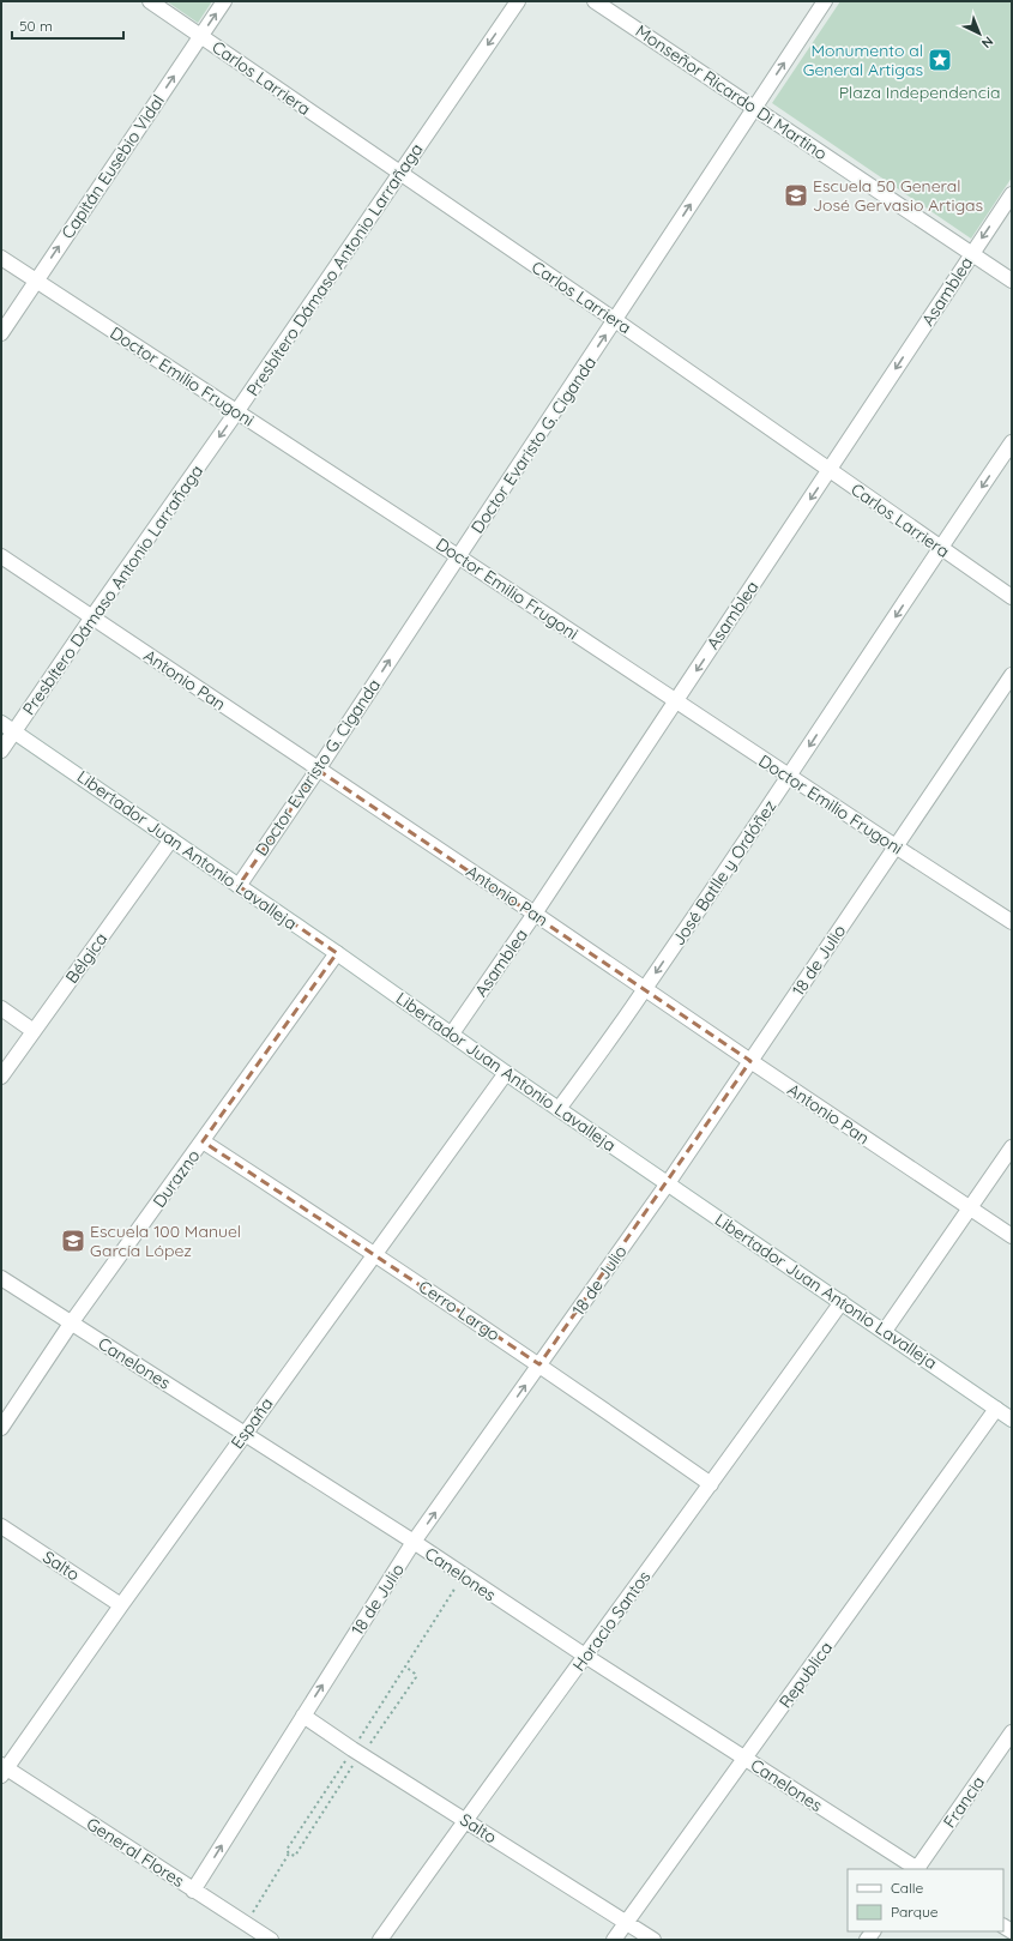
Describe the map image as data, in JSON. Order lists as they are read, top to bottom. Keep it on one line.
{"streets":{"street":["Carlos Larriera","Monseñor Ricardo Di Martino","Capitán Eusebio Vidal","Presbítero Dámaso Antonio Larrañaga","Asamblea","Doctor Emilio Frugoni","Doctor Evaristo G. Ciganda","Antonio Pan","Libertador Juan Antonio Lavalleja","José Batlle y Ordóñez","Bélgica","18 de Julio","Durazno","Cerro Largo","Canelones","España","Salto","Horacio Santos","Republica","Francia","General Flores"]},"crossings":[["Carlos Larriera","Capitán Eusebio Vidal"],["Carlos Larriera","Presbítero Dámaso Antonio Larrañaga"],["Carlos Larriera","Asamblea"],["Carlos Larriera","Doctor Evaristo G. Ciganda"],["Carlos Larriera","José Batlle y Ordóñez"],["Monseñor Ricardo Di Martino","Asamblea"],["Monseñor Ricardo Di Martino","Doctor Evaristo G. Ciganda"],["Capitán Eusebio Vidal","Doctor Emilio Frugoni"],["Presbítero Dámaso Antonio Larrañaga","Doctor Emilio Frugoni"],["Presbítero Dámaso Antonio Larrañaga","Antonio Pan"],["Presbítero Dámaso Antonio Larrañaga","Libertador Juan Antonio Lavalleja"],["Asamblea","Doctor Emilio Frugoni"],["Asamblea","Antonio Pan"],["Asamblea","Libertador Juan Antonio Lavalleja"],["Doctor Emilio Frugoni","Doctor Evaristo G. Ciganda"],["Doctor Emilio Frugoni","José Batlle y Ordóñez"],["Doctor Emilio Frugoni","18 de Julio"],["Doctor Evaristo G. Ciganda","Antonio Pan"],["Doctor Evaristo G. Ciganda","Libertador Juan Antonio Lavalleja"],["Antonio Pan","José Batlle y Ordóñez"],["Antonio Pan","18 de Julio"],["Libertador Juan Antonio Lavalleja","José Batlle y Ordóñez"],["Libertador Juan Antonio Lavalleja","Bélgica"],["Libertador Juan Antonio Lavalleja","18 de Julio"],["Libertador Juan Antonio Lavalleja","Durazno"],["Libertador Juan Antonio Lavalleja","España"],["Libertador Juan Antonio Lavalleja","Horacio Santos"],["Libertador Juan Antonio Lavalleja","Republica"],["18 de Julio","Cerro Largo"],["18 de Julio","Canelones"],["18 de Julio","Salto"],["18 de Julio","General Flores"],["Durazno","Cerro Largo"],["Durazno","Canelones"],["Cerro Largo","España"],["Cerro Largo","Horacio Santos"],["Canelones","España"],["Canelones","Horacio Santos"],["Canelones","Republica"],["España","Salto"],["España","General Flores"],["Salto","Horacio Santos"],["Salto","Republica"]],"one_way":["Capitán Eusebio Vidal","Presbítero Dámaso Antonio Larrañaga","Asamblea","Doctor Evaristo G. Ciganda","José Batlle y Ordóñez","18 de Julio"],"parks":["Plaza Independencia"],"places":{"place":["Monumento al General Artigas"],"school or university":["Escuela 50 General José Gervasio Artigas","Escuela 100 Manuel García López"]},"legend":["Calle","Parque"],"scale_bar":"50 m","north":"bottom right"}
